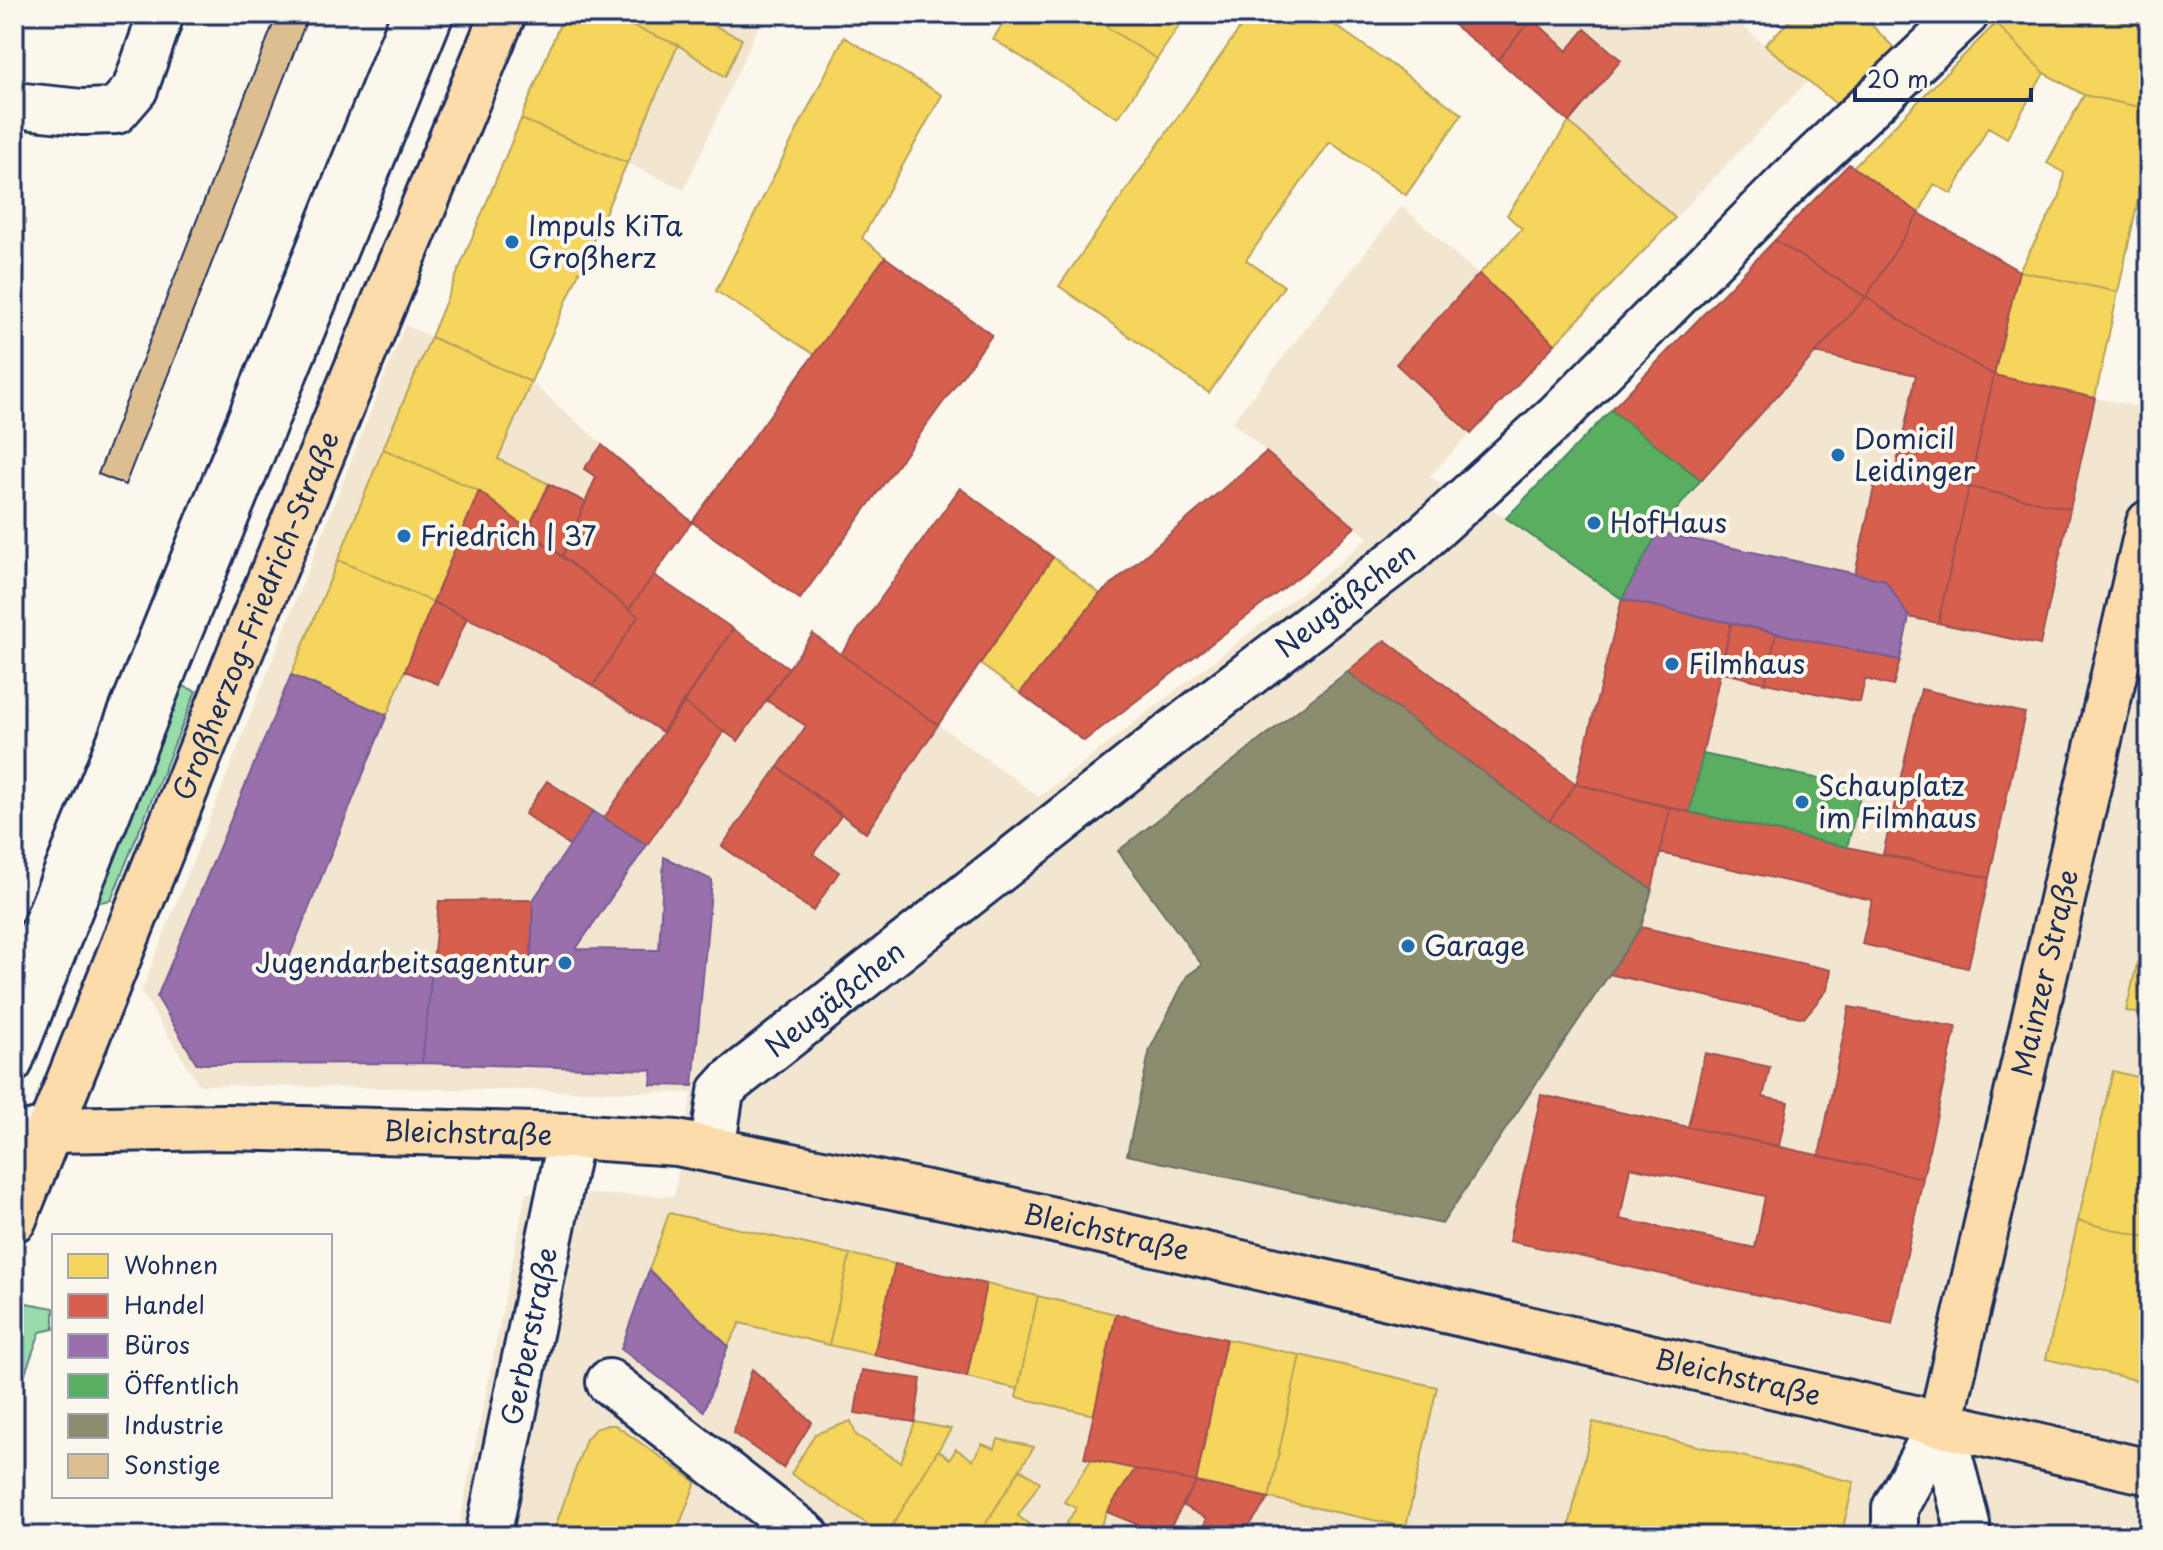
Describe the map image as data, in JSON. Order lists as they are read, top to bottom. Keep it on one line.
{"streets":{"main road":["Großherzog-Friedrich-Straße","Mainzer Straße","Bleichstraße"],"street":["Neugäßchen","Gerberstraße"]},"crossings":[["Neugäßchen","Bleichstraße"],["Großherzog-Friedrich-Straße","Bleichstraße"],["Mainzer Straße","Bleichstraße"],["Bleichstraße","Gerberstraße"]],"places":["Impuls KiTa Großherz","Domicil Leidinger","HofHaus","Friedrich | 37","Filmhaus","Schauplatz im Filmhaus","Garage","Jugendarbeitsagentur"],"legend":["Wohnen","Handel","Büros","Öffentlich","Industrie","Sonstige"],"scale_bar":"20 m"}
